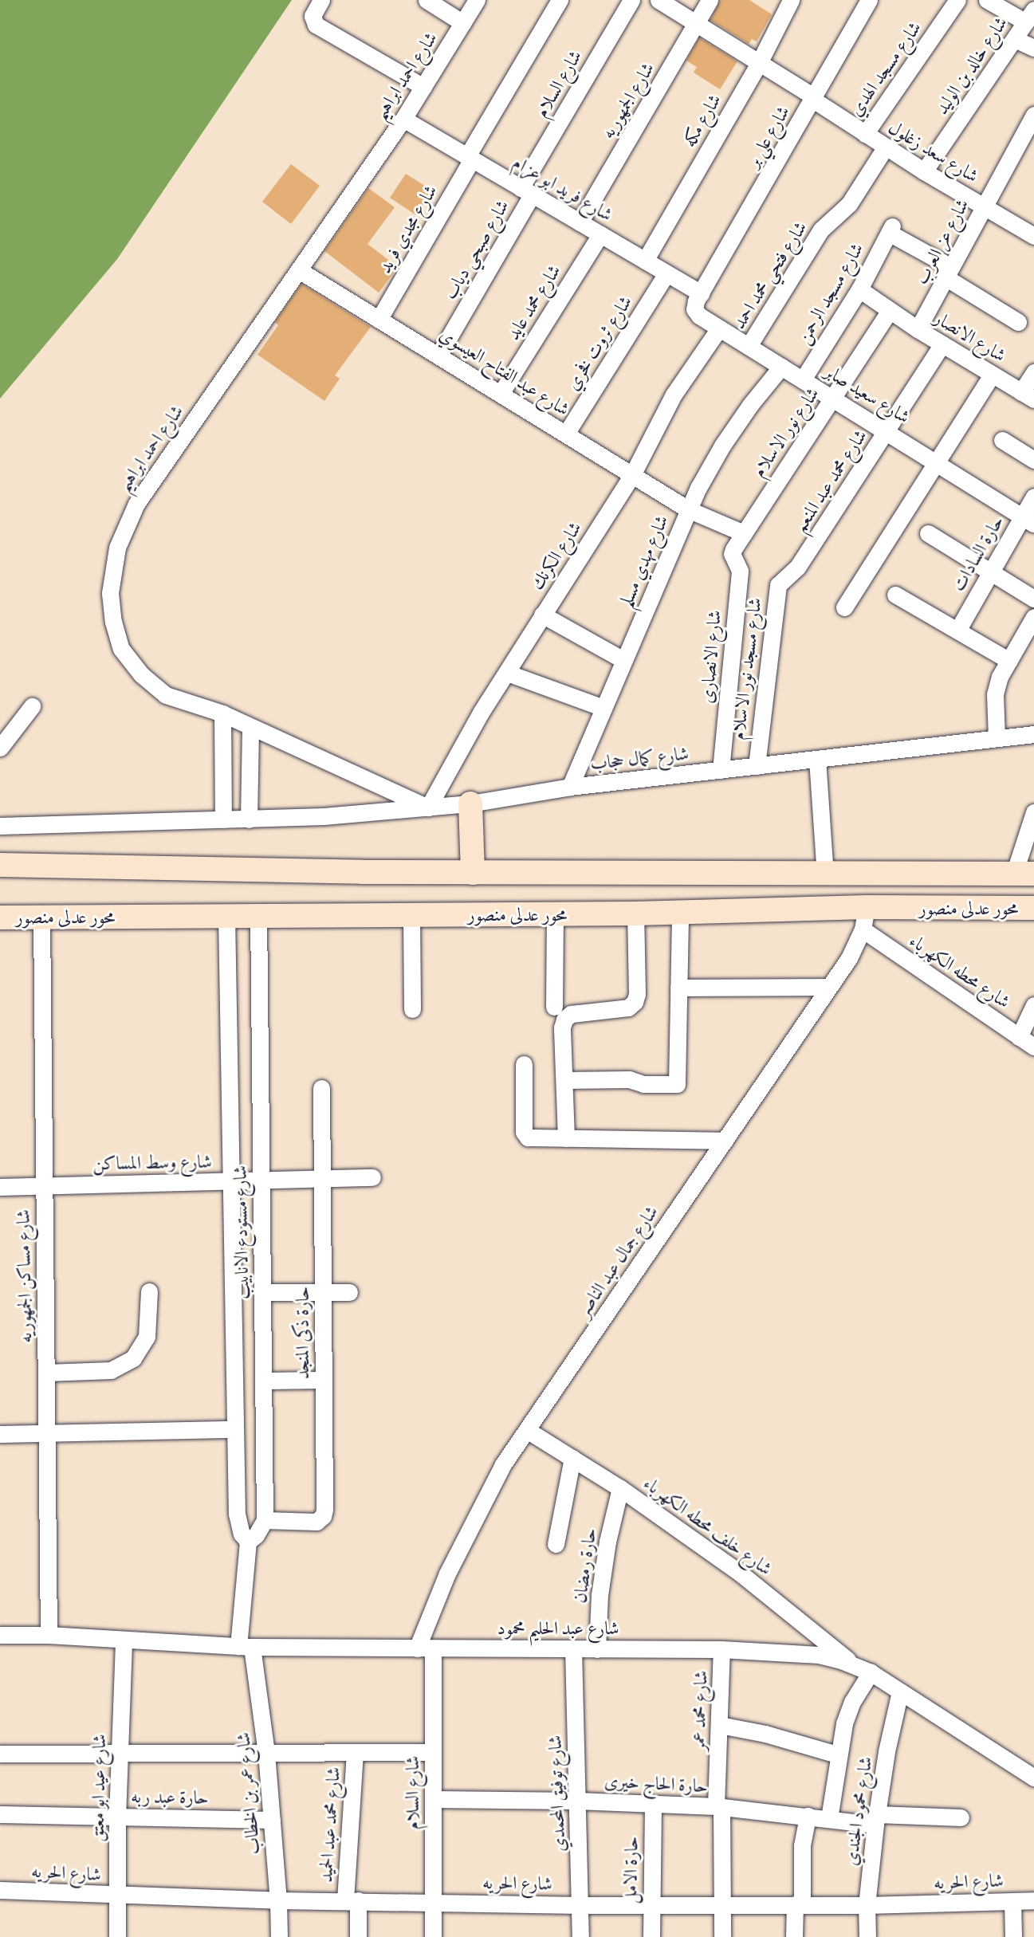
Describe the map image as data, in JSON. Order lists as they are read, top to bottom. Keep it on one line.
{"streets":{"main road":["محور عدلى منصور"],"street":["شارع خالد بن الوليد","شارع مسجد الهدي","شارع احمد ابراهيم","شارع السلام","شارع الجمهوريه","شارع مكه","شارع علي بر","شارع سعد زغلول","شارع فريد ابو عزام","شارع مجدي فريد","شارع عز العرب","شارع صبحي دياب","شارع فتحي محمد احمد","شارع مسجد الرحمن","شارع محمد عايد","شارع الانصار","شارع ثروت فخري","شارع عبد الفتاح العيسوي","شارع سعيد صابر","شارع نور الاسلام","شارع محمد عبد المنعم","حارة السادات","شارع الكرنك","شارع مهدي مسلم","شارع الانصارى","شارع مسجد نور الاسلام","شارع كمال حجاب","شارع محطه الكهرباء","شارع وسط المساكن","شارع مستودع الانابيب","شارع جمال عبد الناصر","شارع مساكن الجمهوريه","حارة ذكى المنجد","شارع خلف محطه الكهرباء","حارة رمضان","شارع عبد الحليم محمود","شارع محمد عمر","حارة الحاج خيرى","شارع عيد ابو معتق","شارع عمر بن الخطاب","شارع توفيق المحمدي","حارة عبد ربه","شارع محمود الجندي","شارع محمد عبد الحميد","حارة الامل","شارع الحريه"]},"crossings":[["شارع خالد بن الوليد","شارع سعد زغلول"],["شارع مسجد الهدي","شارع سعد زغلول"],["شارع احمد ابراهيم","شارع فريد ابو عزام"],["شارع احمد ابراهيم","شارع عبد الفتاح العيسوي"],["شارع احمد ابراهيم","شارع الكرنك"],["شارع احمد ابراهيم","شارع كمال حجاب"],["شارع السلام","شارع فريد ابو عزام"],["شارع السلام","شارع صبحي دياب"],["شارع السلام","شارع جمال عبد الناصر"],["شارع السلام","شارع عبد الحليم محمود"],["شارع السلام","حارة الحاج خيرى"],["شارع السلام","شارع الحريه"],["شارع الجمهوريه","شارع سعد زغلول"],["شارع الجمهوريه","شارع فريد ابو عزام"],["شارع مكه","شارع سعد زغلول"],["شارع مكه","شارع فريد ابو عزام"],["شارع علي بر","شارع سعد زغلول"],["شارع علي بر","شارع فريد ابو عزام"],["شارع علي بر","شارع سعيد صابر"],["شارع سعد زغلول","شارع عز العرب"],["شارع سعد زغلول","شارع فتحي محمد احمد"],["شارع فريد ابو عزام","شارع مجدي فريد"],["شارع فريد ابو عزام","شارع صبحي دياب"],["شارع فريد ابو عزام","شارع محمد عايد"],["شارع فريد ابو عزام","شارع ثروت فخري"],["شارع فريد ابو عزام","شارع سعيد صابر"],["شارع مجدي فريد","شارع عبد الفتاح العيسوي"],["شارع عز العرب","شارع مسجد الرحمن"],["شارع عز العرب","شارع الانصار"],["شارع صبحي دياب","شارع عبد الفتاح العيسوي"],["شارع فتحي محمد احمد","شارع سعيد صابر"],["شارع مسجد الرحمن","شارع الانصار"],["شارع مسجد الرحمن","شارع سعيد صابر"],["شارع محمد عايد","شارع عبد الفتاح العيسوي"],["شارع الانصار","شارع نور الاسلام"],["شارع الانصار","شارع محمد عبد المنعم"],["شارع ثروت فخري","شارع عبد الفتاح العيسوي"],["شارع عبد الفتاح العيسوي","شارع نور الاسلام"],["شارع عبد الفتاح العيسوي","شارع الكرنك"],["شارع عبد الفتاح العيسوي","شارع مهدي مسلم"],["شارع سعيد صابر","شارع نور الاسلام"],["شارع سعيد صابر","شارع محمد عبد المنعم"],["شارع سعيد صابر","حارة السادات"],["شارع سعيد صابر","شارع الكرنك"],["شارع سعيد صابر","شارع مهدي مسلم"],["شارع نور الاسلام","شارع الانصارى"],["شارع محمد عبد المنعم","شارع مسجد نور الاسلام"],["شارع الكرنك","شارع كمال حجاب"],["شارع مهدي مسلم","شارع كمال حجاب"],["شارع الانصارى","شارع كمال حجاب"],["شارع مسجد نور الاسلام","شارع كمال حجاب"],["محور عدلى منصور","شارع محطه الكهرباء"],["محور عدلى منصور","شارع مستودع الانابيب"],["محور عدلى منصور","شارع جمال عبد الناصر"],["محور عدلى منصور","شارع مساكن الجمهوريه"],["شارع محطه الكهرباء","شارع جمال عبد الناصر"],["شارع وسط المساكن","شارع مستودع الانابيب"],["شارع وسط المساكن","شارع مساكن الجمهوريه"],["شارع وسط المساكن","حارة ذكى المنجد"],["شارع مستودع الانابيب","حارة ذكى المنجد"],["شارع مستودع الانابيب","شارع عبد الحليم محمود"],["شارع مستودع الانابيب","شارع عمر بن الخطاب"],["شارع جمال عبد الناصر","شارع خلف محطه الكهرباء"],["شارع جمال عبد الناصر","شارع عبد الحليم محمود"],["شارع مساكن الجمهوريه","شارع عبد الحليم محمود"],["شارع خلف محطه الكهرباء","حارة رمضان"],["شارع خلف محطه الكهرباء","شارع عبد الحليم محمود"],["حارة رمضان","شارع عبد الحليم محمود"],["شارع عبد الحليم محمود","شارع محمد عمر"],["شارع عبد الحليم محمود","شارع عيد ابو معتق"],["شارع عبد الحليم محمود","شارع عمر بن الخطاب"],["شارع عبد الحليم محمود","شارع توفيق المحمدي"],["شارع عبد الحليم محمود","شارع محمود الجندي"],["شارع محمد عمر","حارة الحاج خيرى"],["شارع محمد عمر","شارع الحريه"],["حارة الحاج خيرى","شارع توفيق المحمدي"],["حارة الحاج خيرى","شارع محمود الجندي"],["حارة الحاج خيرى","حارة الامل"],["شارع عيد ابو معتق","حارة عبد ربه"],["شارع عيد ابو معتق","شارع الحريه"],["شارع عمر بن الخطاب","حارة عبد ربه"],["شارع عمر بن الخطاب","شارع الحريه"],["شارع توفيق المحمدي","شارع الحريه"],["شارع محمود الجندي","شارع الحريه"],["شارع محمد عبد الحميد","شارع الحريه"],["حارة الامل","شارع الحريه"]]}
